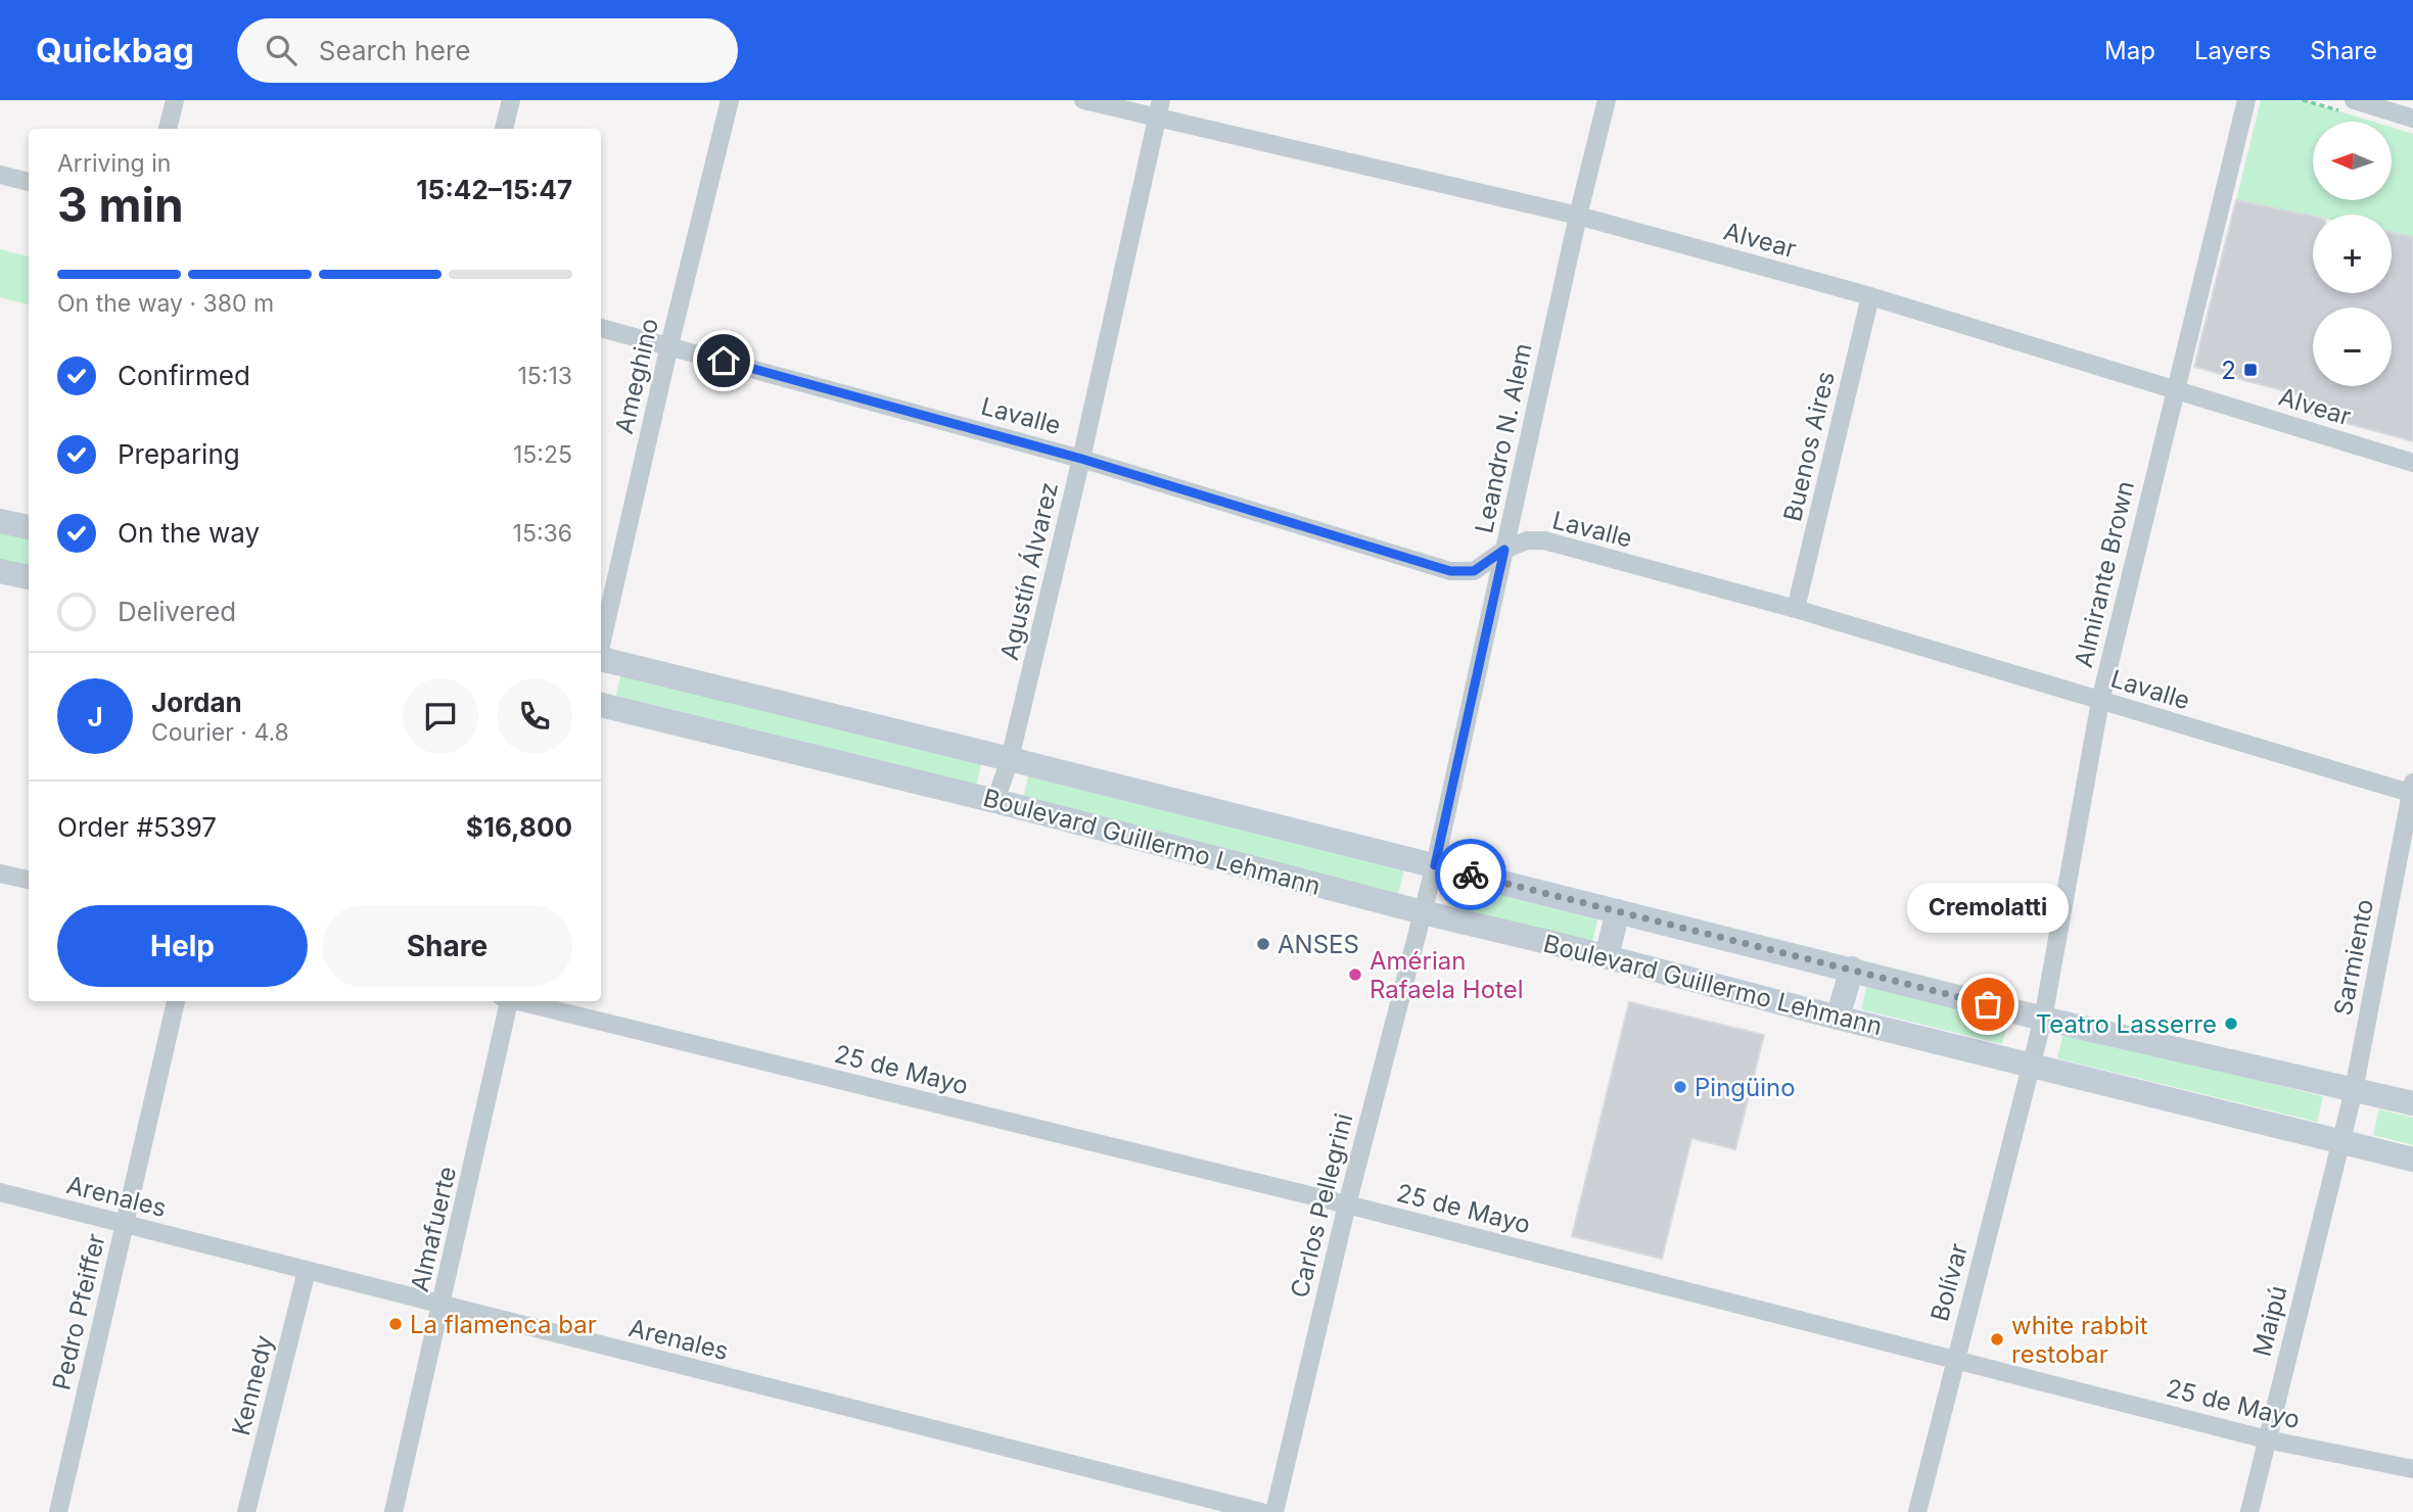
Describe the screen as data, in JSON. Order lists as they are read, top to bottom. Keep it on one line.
{"streets":{"main road":["Boulevard Guillermo Lehmann"],"street":["Alvear","Ameghino","Lavalle","Leandro N. Alem","Buenos Aires","Agustín Álvarez","Almirante Brown","Sarmiento","25 de Mayo","Arenales","Carlos Pellegrini","Almafuerte","Bolívar","Pedro Pfeiffer","Maipú","Kennedy"]},"crossings":[["Alvear","Leandro N. Alem"],["Alvear","Buenos Aires"],["Alvear","Agustín Álvarez"],["Alvear","Almirante Brown"],["Ameghino","Lavalle"],["Lavalle","Leandro N. Alem"],["Lavalle","Buenos Aires"],["Lavalle","Agustín Álvarez"],["Lavalle","Almirante Brown"],["Lavalle","Sarmiento"],["Leandro N. Alem","Boulevard Guillermo Lehmann"],["Leandro N. Alem","Carlos Pellegrini"],["Agustín Álvarez","Boulevard Guillermo Lehmann"],["Almirante Brown","Boulevard Guillermo Lehmann"],["Almirante Brown","Bolívar"],["Boulevard Guillermo Lehmann","Sarmiento"],["Boulevard Guillermo Lehmann","Carlos Pellegrini"],["Boulevard Guillermo Lehmann","Bolívar"],["Boulevard Guillermo Lehmann","Maipú"],["Sarmiento","Maipú"],["25 de Mayo","Carlos Pellegrini"],["25 de Mayo","Bolívar"],["25 de Mayo","Maipú"],["Arenales","Almafuerte"],["Arenales","Pedro Pfeiffer"],["Arenales","Kennedy"]],"places":{"transit":["2"],"other":["ANSES","Amérian Rafaela Hotel","Cremolatti","Teatro Lasserre","Pingüino","La flamenca bar","white rabbit restobar"]},"north":"left","page":{"header":"Quickbag","search":"Search here","nav":["Map","Layers","Share"],"map_buttons":["+","−"],"heading":["3 min","Arriving in","15:42–15:47"],"panel":["Jordan","Courier · 4.8","Order #5397","$16,800"],"bar":"On the way · 380 m","list":[["Confirmed","15:13"],["Preparing","15:25"],["On the way","15:36"],"Delivered"],"round":"J","bubble":"Cremolatti","buttons":["Help","Share"]}}
